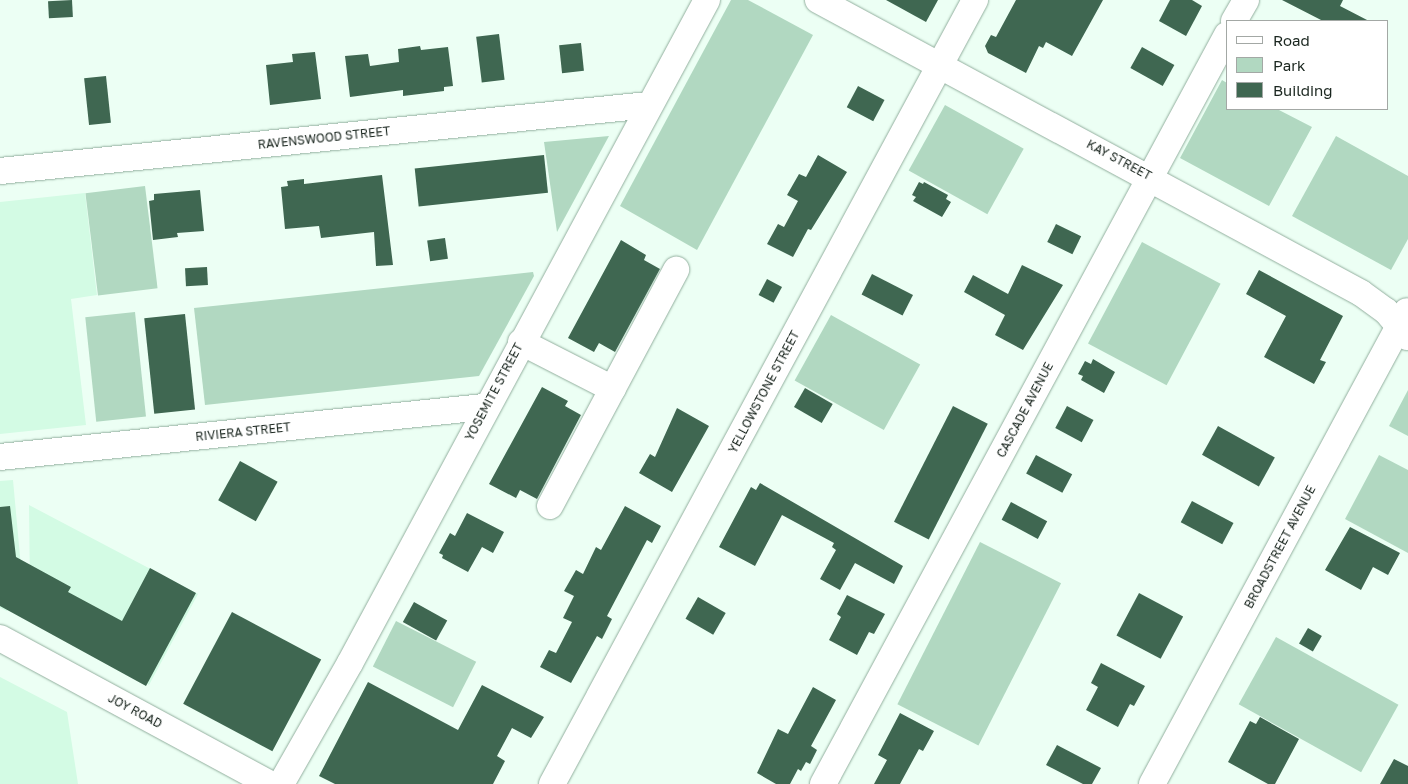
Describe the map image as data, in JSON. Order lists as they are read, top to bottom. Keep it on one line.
{"streets":{"street":["RAVENSWOOD STREET","KAY STREET","YOSEMITE STREET","YELLOWSTONE STREET","CASCADE AVENUE","RIVIERA STREET","BROADSTREET AVENUE","JOY ROAD"]},"crossings":[["RAVENSWOOD STREET","YOSEMITE STREET"],["KAY STREET","YELLOWSTONE STREET"],["KAY STREET","CASCADE AVENUE"],["KAY STREET","BROADSTREET AVENUE"],["YOSEMITE STREET","RIVIERA STREET"]],"legend":["Road","Park","Building"]}
